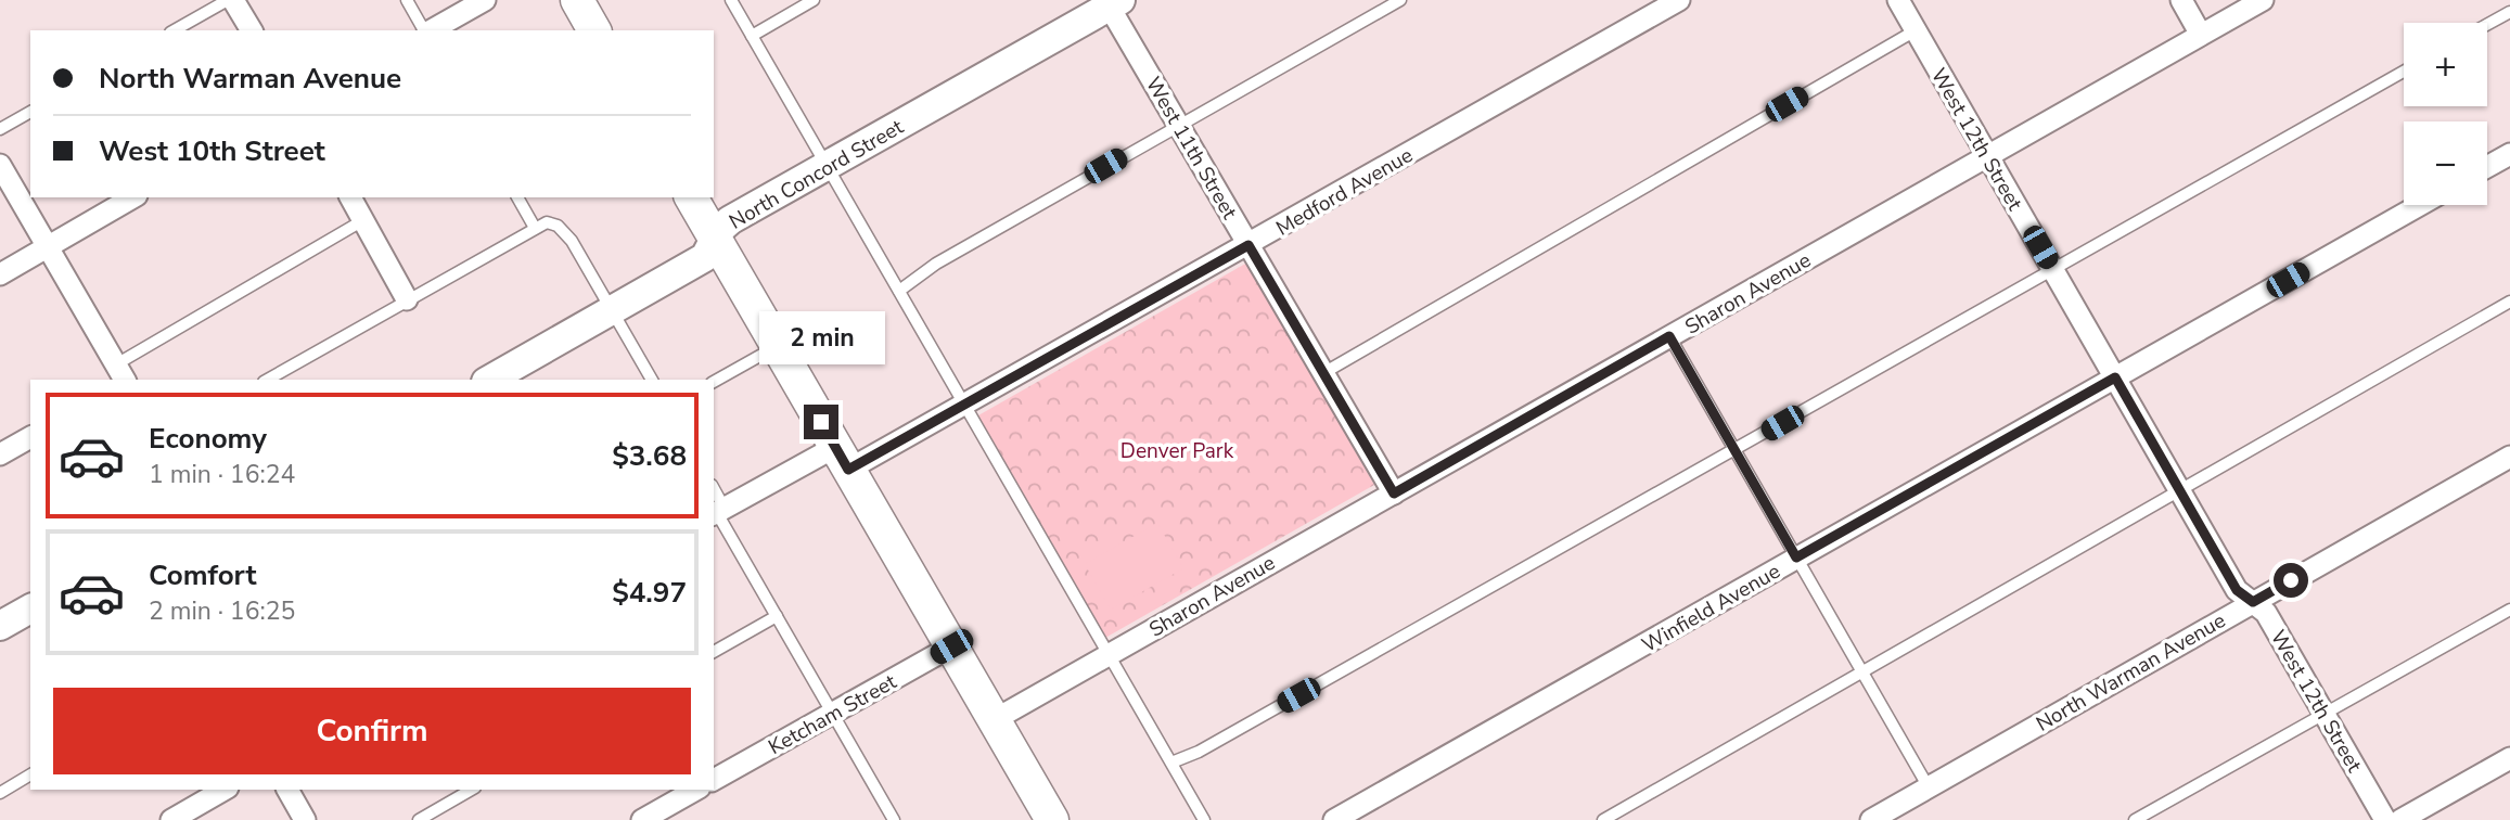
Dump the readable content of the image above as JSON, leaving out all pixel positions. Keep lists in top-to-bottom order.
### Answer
{
  "streets": {
    "main road": ["North Concord Street"],
    "street": [
      "West 12th Street",
      "West 11th Street",
      "Medford Avenue",
      "Sharon Avenue",
      "Winfield Avenue",
      "North Warman Avenue",
      "Ketcham Street"
    ]
  },
  "crossings": [
    ["West 12th Street", "Sharon Avenue"],
    ["West 12th Street", "Winfield Avenue"],
    ["West 12th Street", "North Warman Avenue"],
    ["West 11th Street", "North Concord Street"],
    ["West 11th Street", "Medford Avenue"],
    ["West 11th Street", "Sharon Avenue"]
  ],
  "parks": ["Denver Park"],
  "page": {
    "map_buttons": ["+", "−"],
    "banner": ["North Warman Avenue", "West 10th Street"],
    "bubble": "2 min",
    "list": [
      {
        "name": "Economy",
        "note": "1 min · 16:24",
        "value": "$3.68"
      },
      {
        "name": "Comfort",
        "note": "2 min · 16:25",
        "value": "$4.97"
      }
    ],
    "buttons": "Confirm"
  }
}
